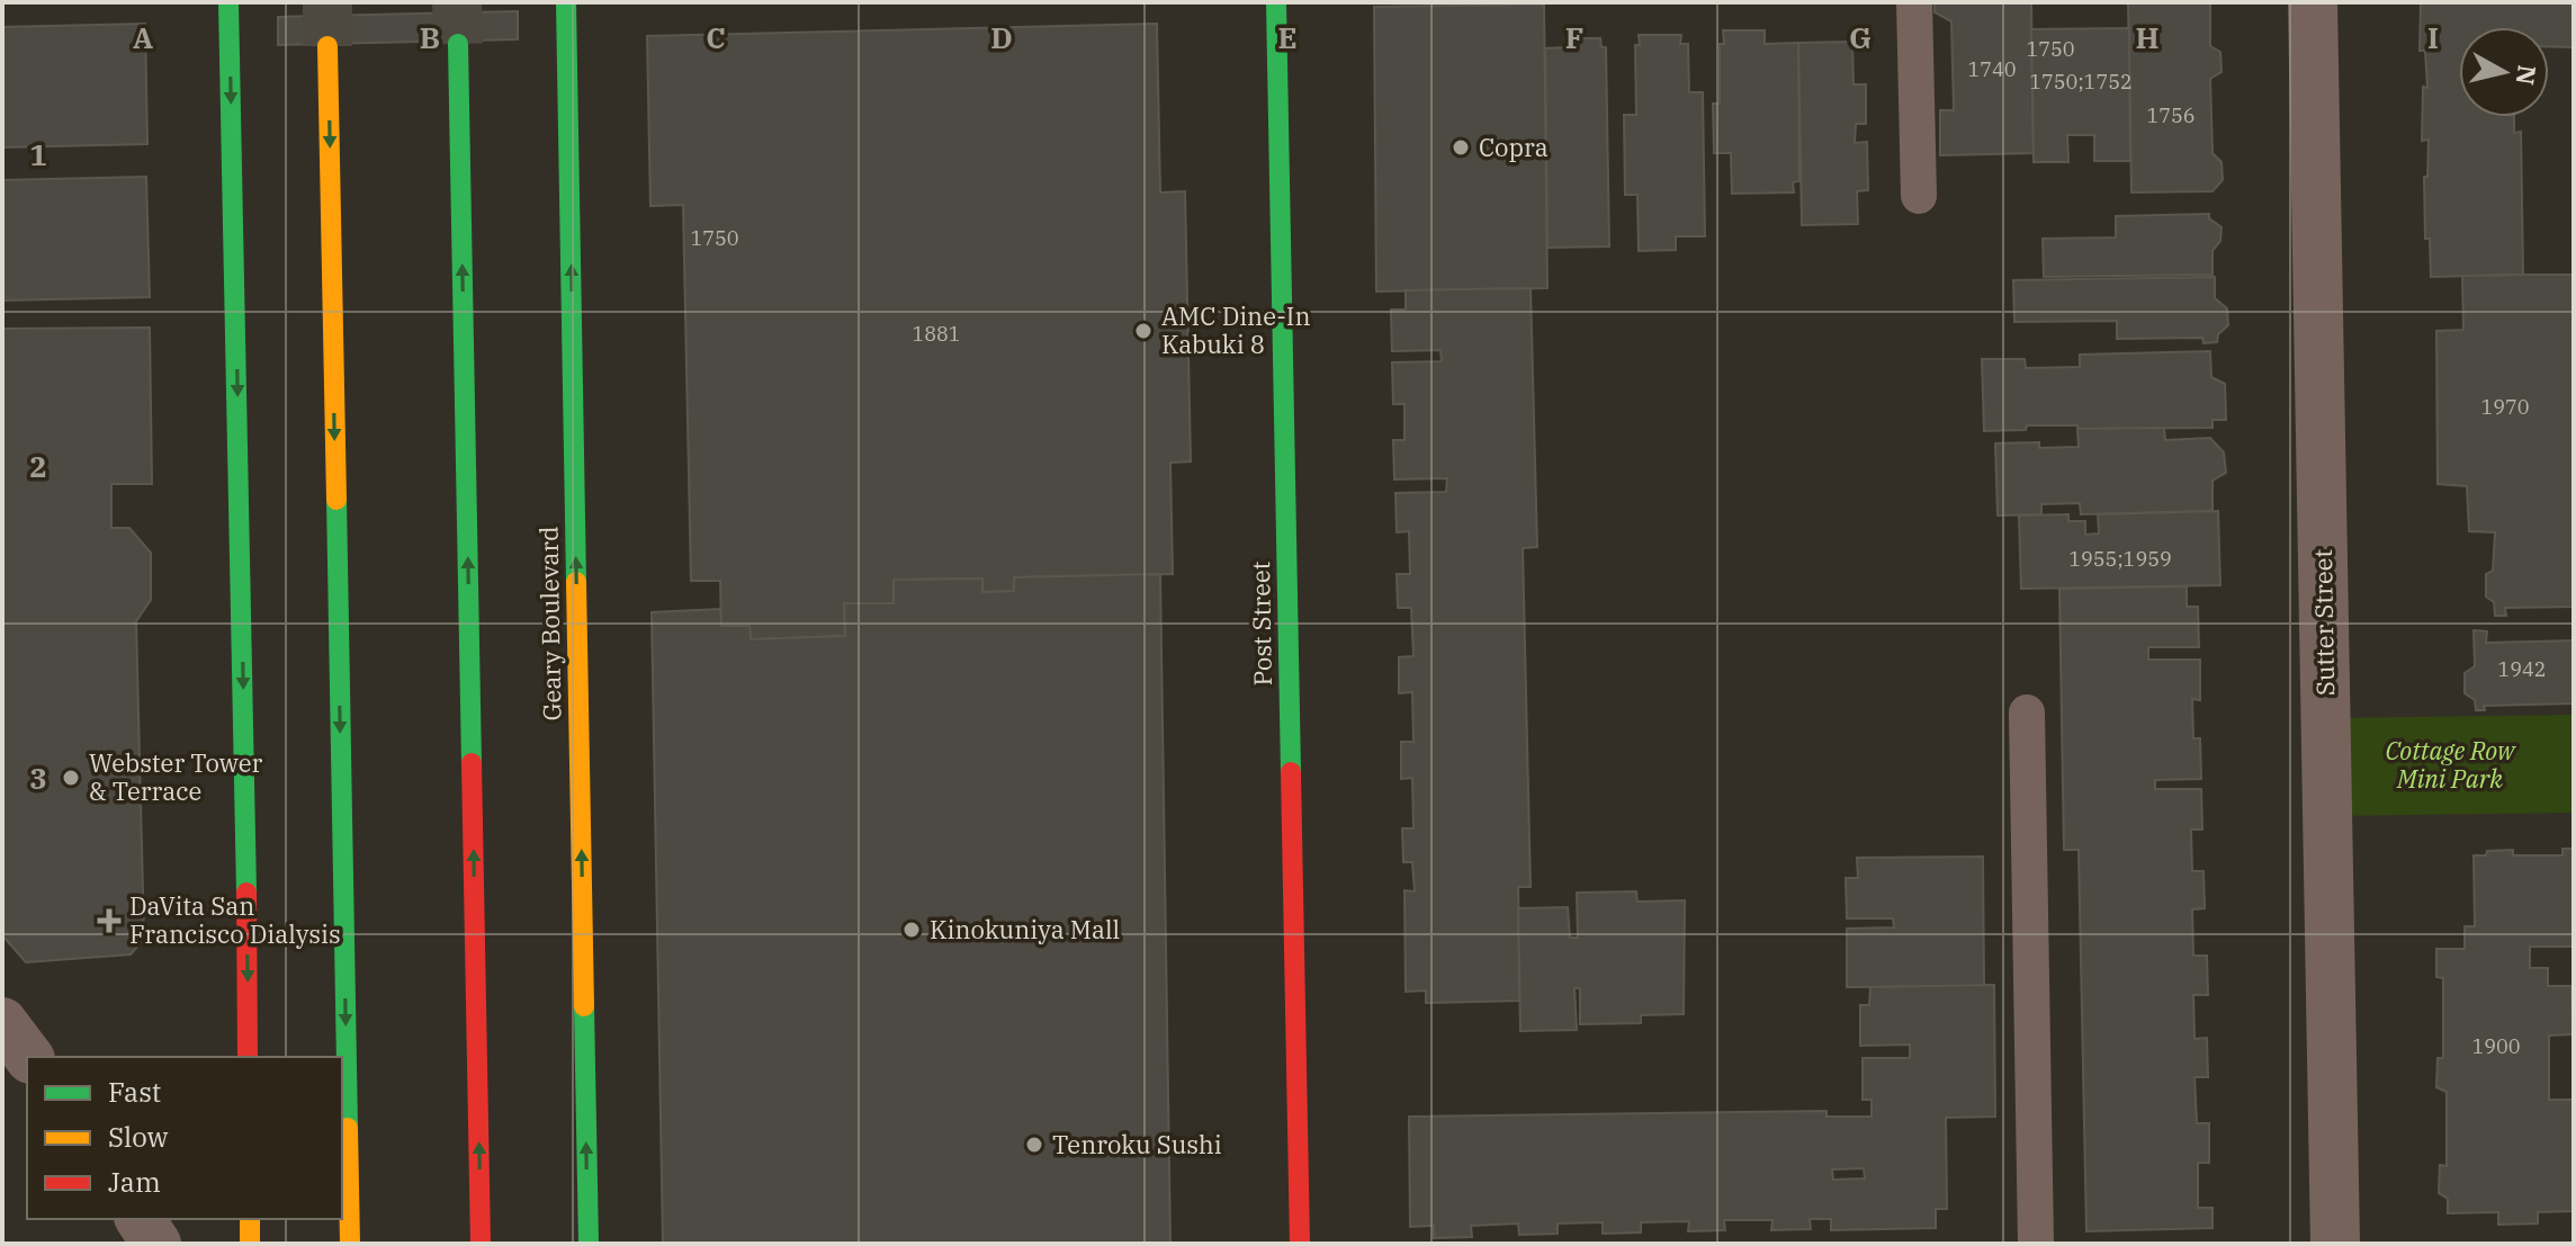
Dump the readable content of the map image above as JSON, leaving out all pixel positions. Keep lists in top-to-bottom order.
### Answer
{
  "streets": {
    "street": ["Sutter Street", "Geary Boulevard", "Post Street"]
  },
  "parks": ["Cottage Row Mini Park"],
  "places": {
    "other": [
      "Copra",
      "AMC Dine-In Kabuki 8",
      "Webster Tower & Terrace",
      "Kinokuniya Mall",
      "Tenroku Sushi"
    ],
    "health": ["DaVita San Francisco Dialysis"]
  },
  "house_numbers": [
    "1750",
    "1740",
    "1750;1752",
    "1756",
    "1750",
    "1881",
    "1970",
    "1955;1959",
    "1942",
    "1900"
  ],
  "legend": ["Fast", "Slow", "Jam"],
  "north": "right",
  "grid": {
    "columns": [
      "A",
      "B",
      "C",
      "D",
      "E",
      "F",
      "G",
      "H",
      "I"
    ],
    "rows": ["1", "2", "3"]
  }
}
